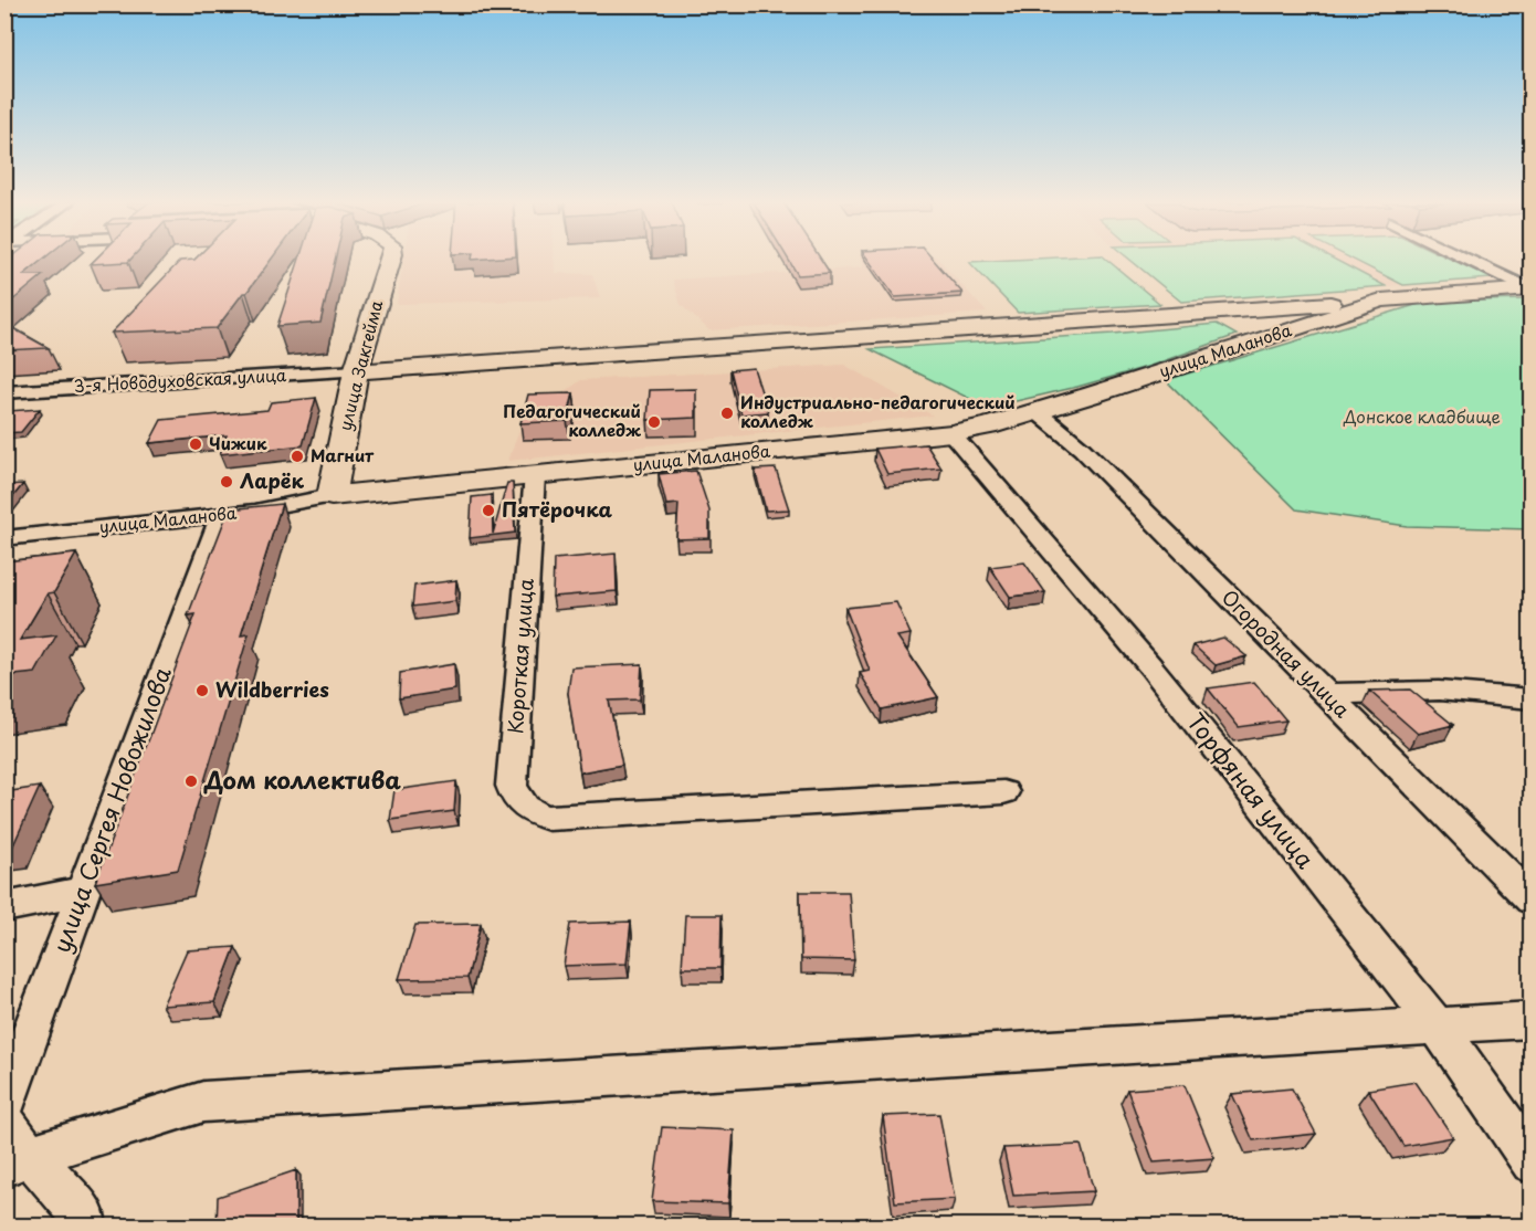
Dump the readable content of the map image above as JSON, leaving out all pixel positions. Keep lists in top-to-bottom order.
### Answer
{
  "streets": {
    "street": [
      "улица Маланова",
      "улица Закгейма",
      "3-я Новодуховская улица",
      "Огородная улица",
      "Короткая улица",
      "Торфяная улица",
      "улица Сергея Новожилова"
    ]
  },
  "crossings": [
    ["улица Маланова", "улица Закгейма"],
    ["улица Маланова", "3-я Новодуховская улица"],
    ["улица Маланова", "Огородная улица"],
    ["улица Маланова", "Короткая улица"],
    ["улица Маланова", "Торфяная улица"],
    ["улица Маланова", "улица Сергея Новожилова"],
    ["улица Закгейма", "3-я Новодуховская улица"]
  ],
  "parks": ["Донское кладбище"],
  "places": [
    "Индустриально-педагогический колледж",
    "Педагогический колледж",
    "Чижик",
    "Магнит",
    "Ларёк",
    "Пятёрочка",
    "Wildberries",
    "Дом коллектива"
  ]
}
